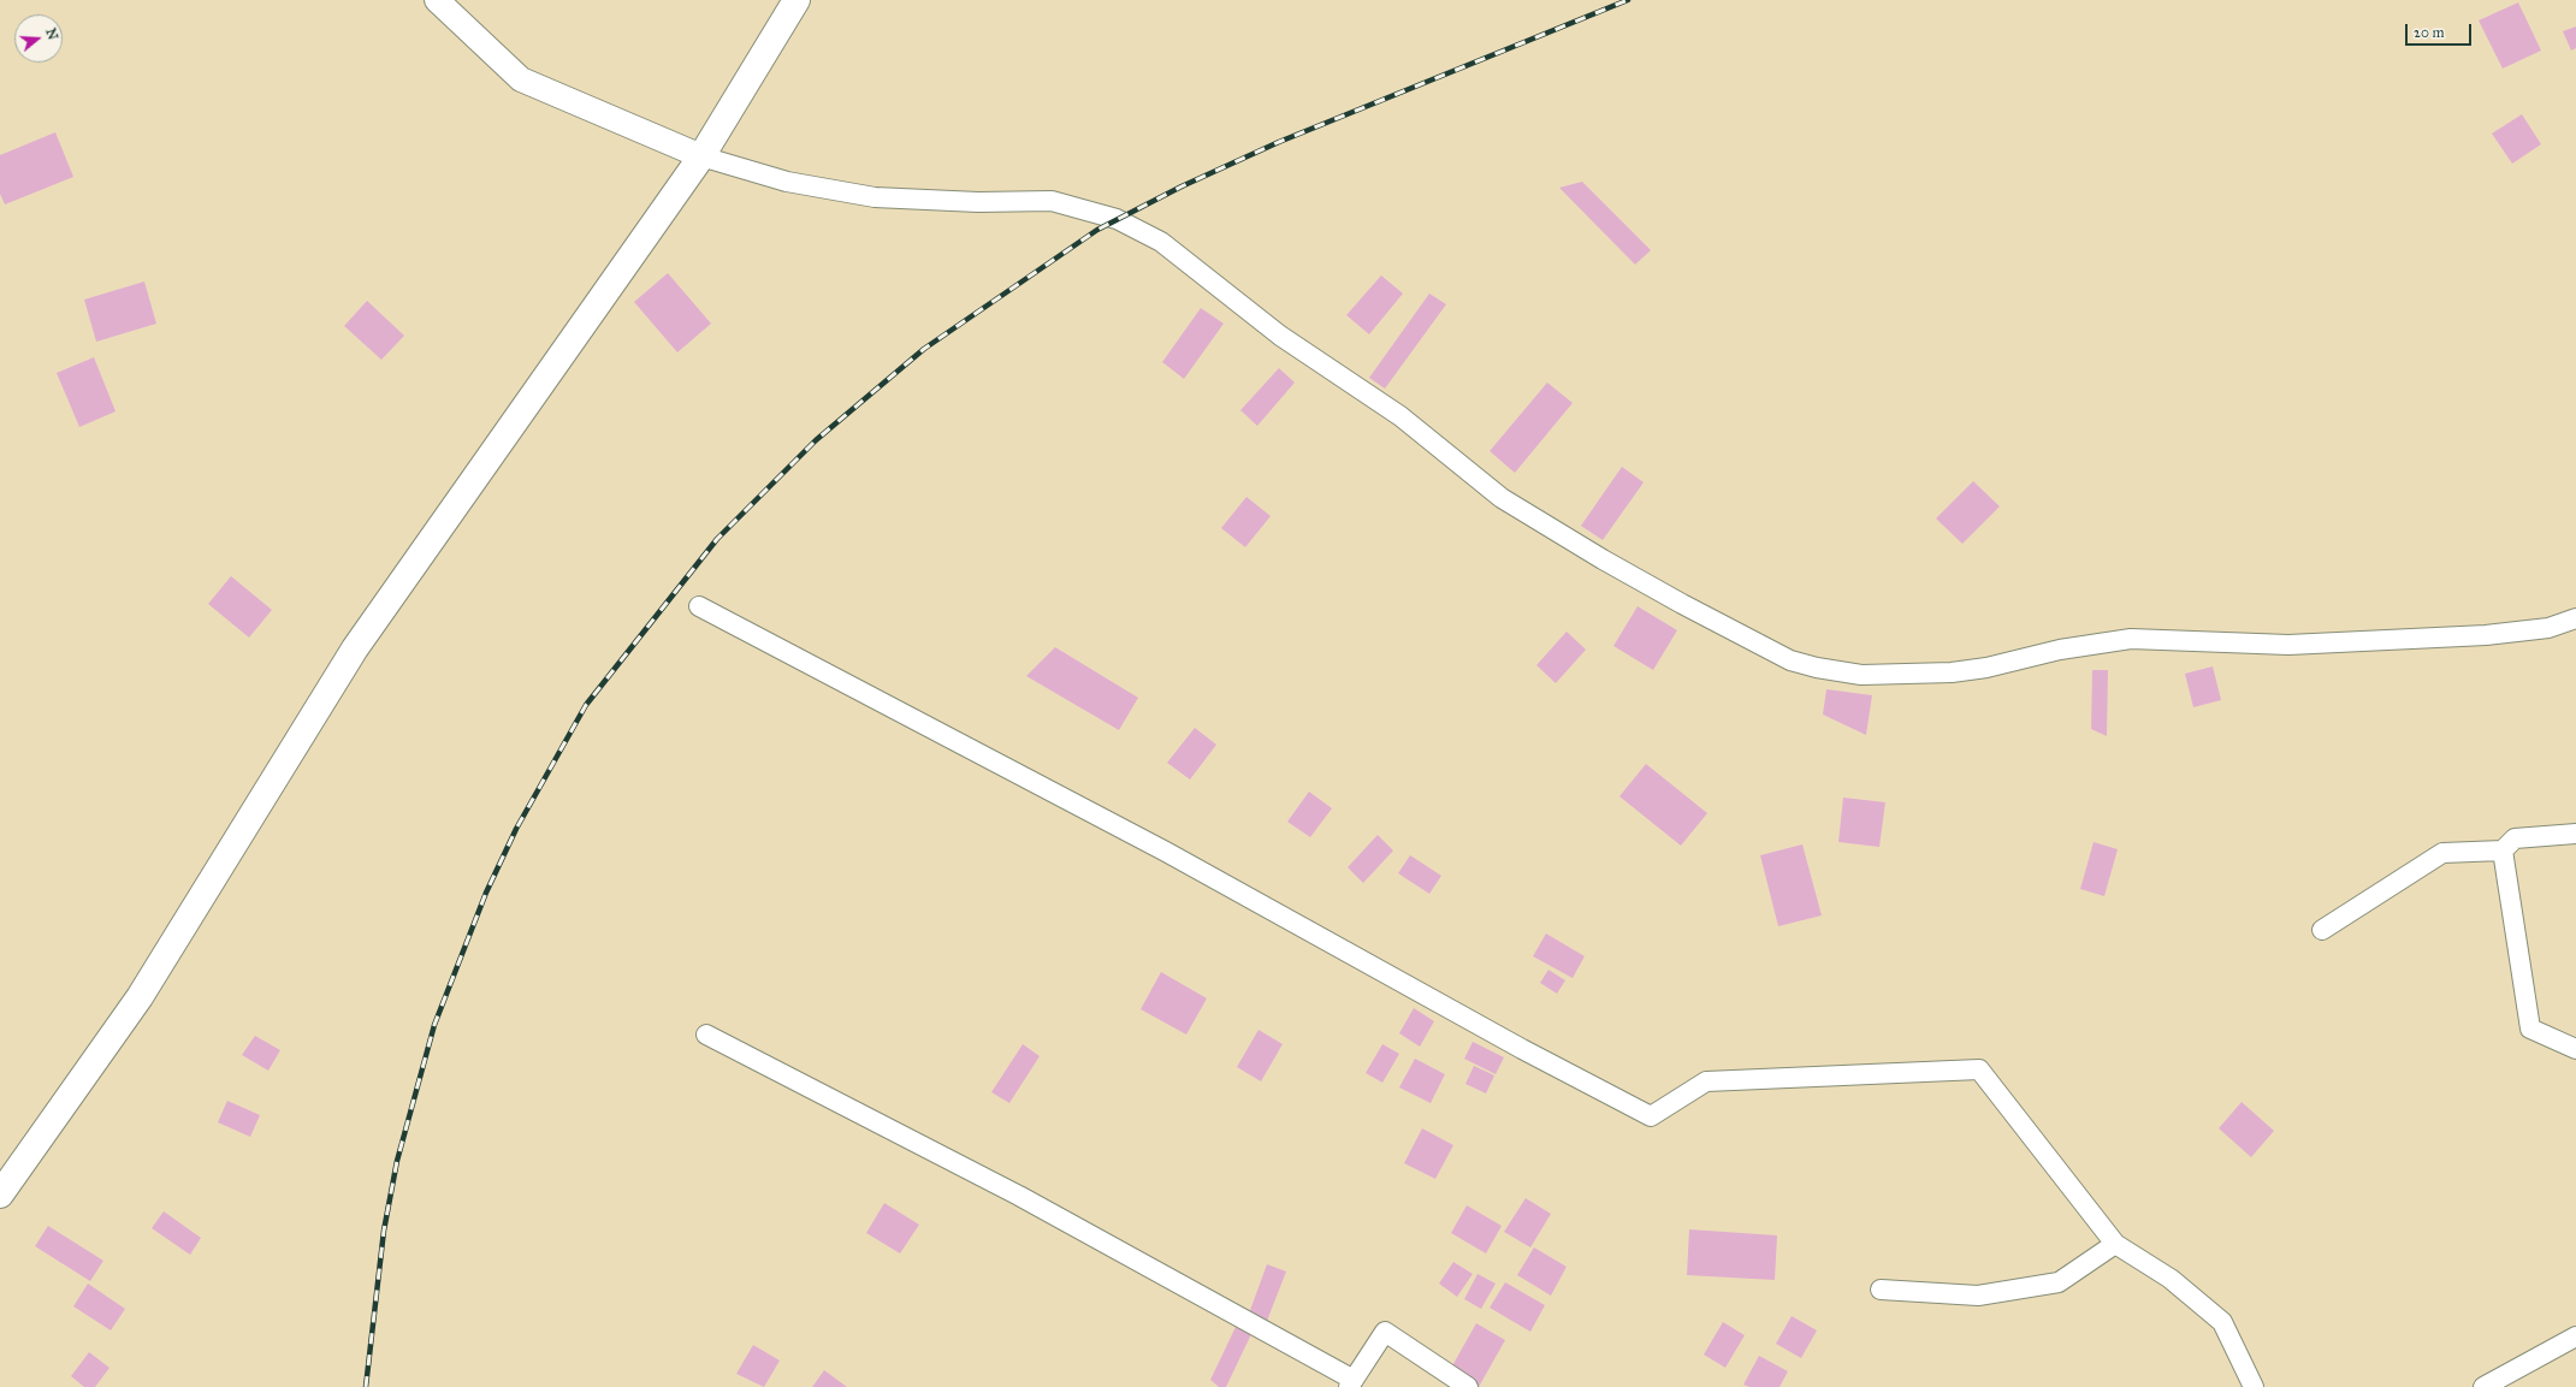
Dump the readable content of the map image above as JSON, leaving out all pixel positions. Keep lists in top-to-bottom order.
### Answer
{
  "scale_bar": "20 m",
  "north": "right"
}
